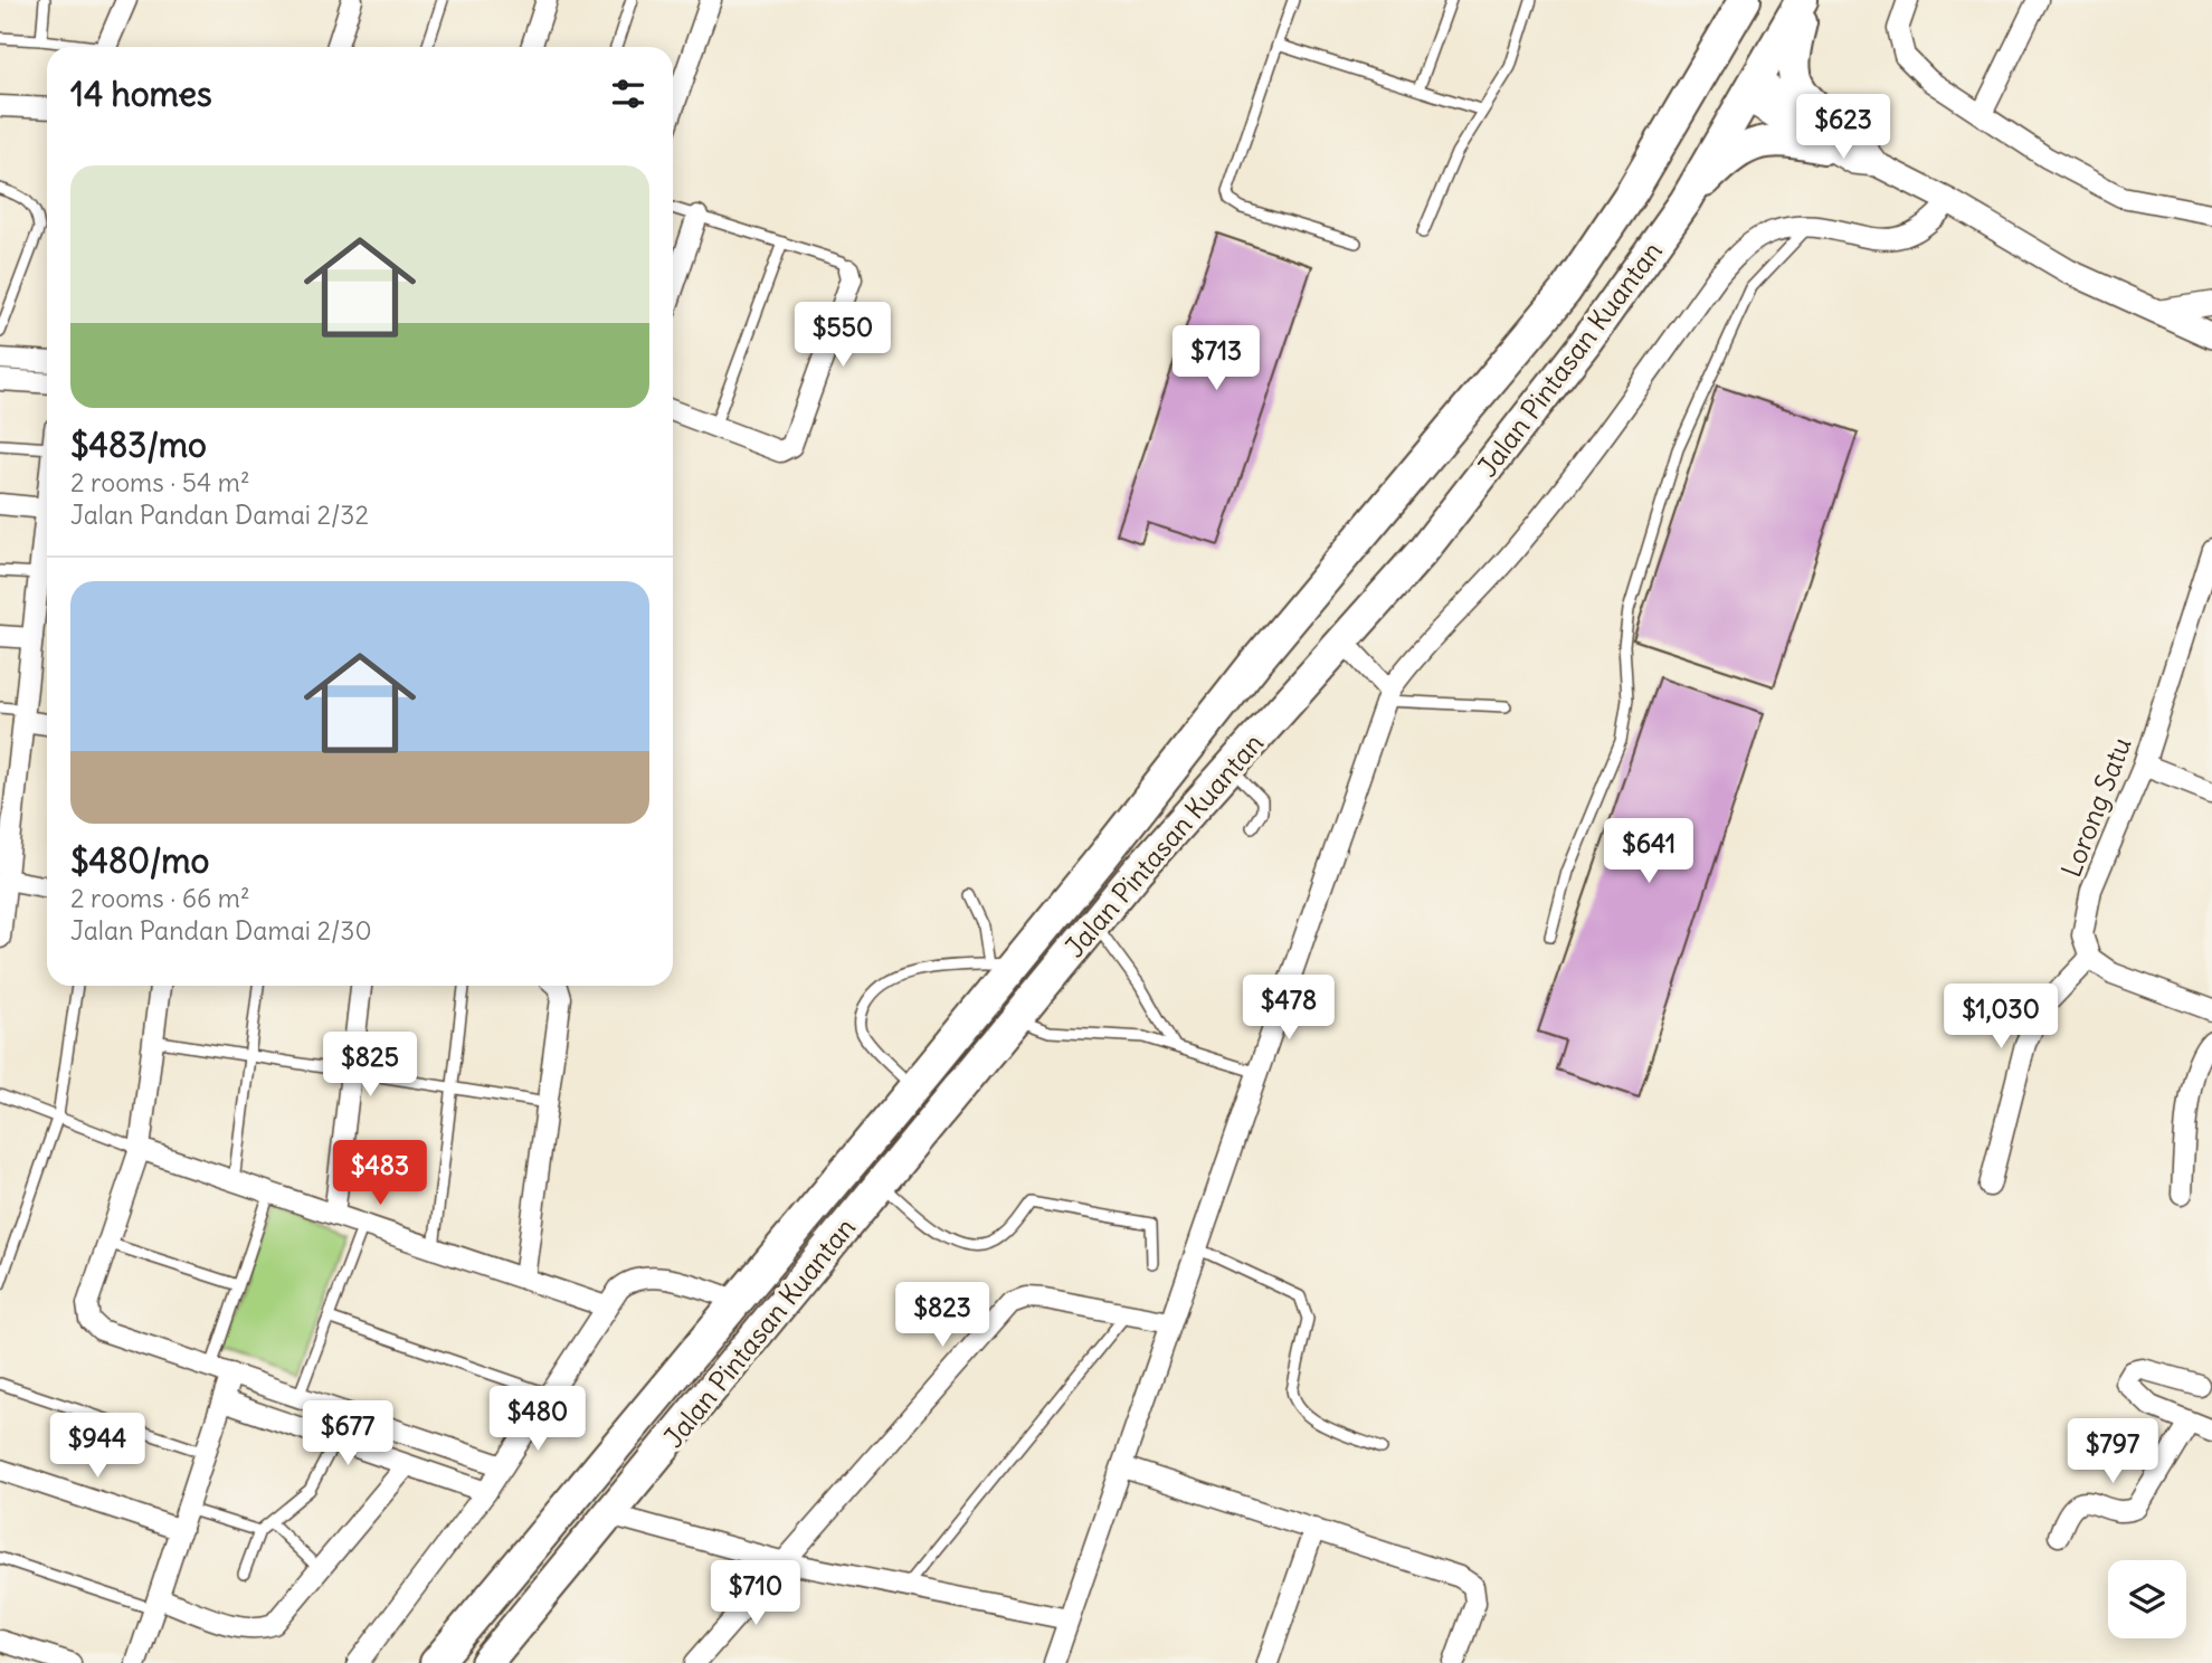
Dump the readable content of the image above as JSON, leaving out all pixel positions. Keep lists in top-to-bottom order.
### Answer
{
  "streets": {
    "highway": ["Jalan Pintasan Kuantan"],
    "street": ["Lorong Satu"]
  },
  "page": {
    "heading": "14 homes",
    "price": [
      "$623",
      "$550",
      "$713",
      "$641",
      "$478",
      "$1,030",
      "$825",
      "$483",
      "$823",
      "$480",
      "$677",
      "$944",
      "$797",
      "$710"
    ],
    "list": [
      {
        "name": "$483/mo",
        "note": "2 rooms · 54 m² · Jalan Pandan Damai 2/32"
      },
      {
        "name": "$480/mo",
        "note": "2 rooms · 66 m² · Jalan Pandan Damai 2/30"
      }
    ]
  }
}
